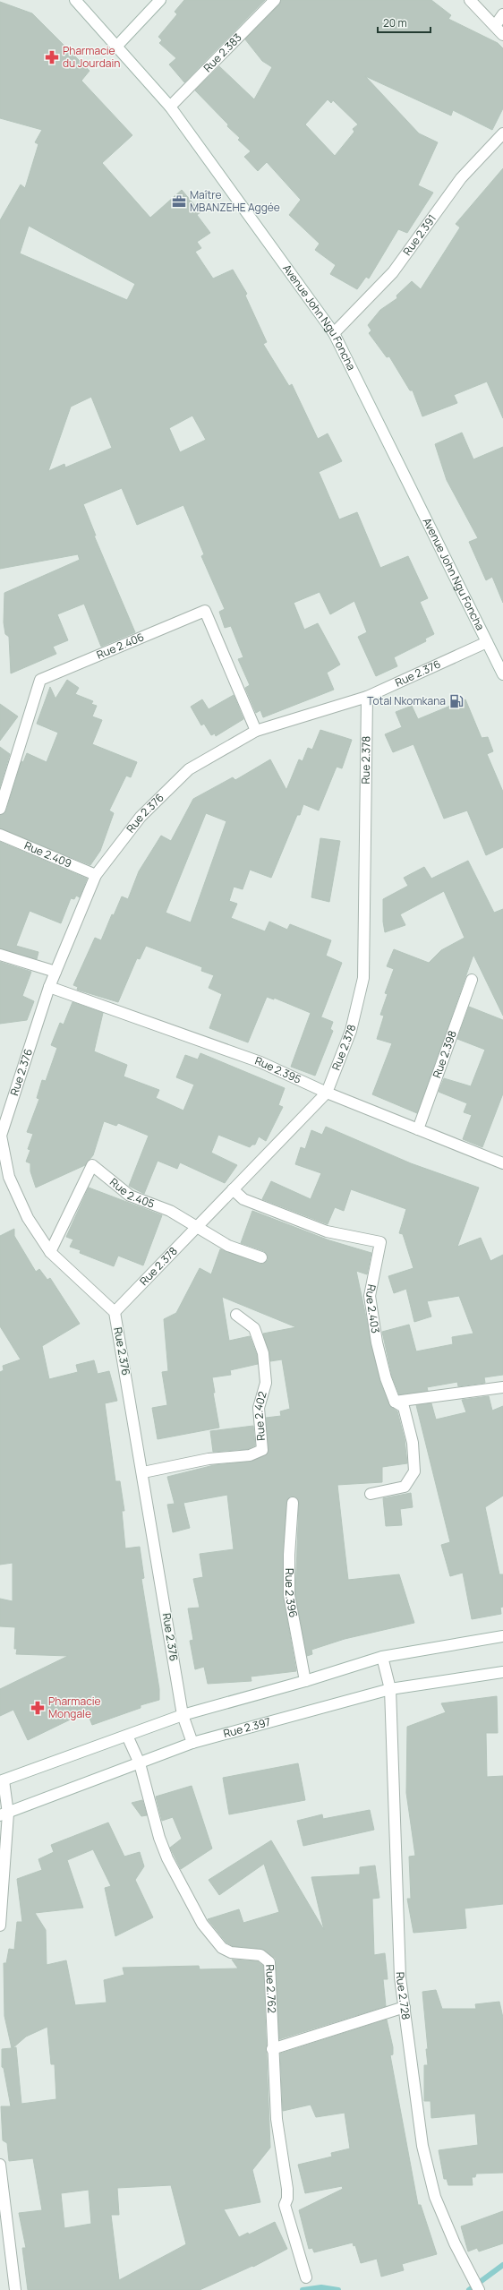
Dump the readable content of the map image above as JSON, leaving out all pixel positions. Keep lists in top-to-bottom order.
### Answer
{
  "streets": {
    "street": [
      "Rue 2.383",
      "Rue 2.391",
      "Avenue John Ngu Foncha",
      "Rue 2.406",
      "Rue 2.376",
      "Rue 2.378",
      "Rue 2.409",
      "Rue 2.398",
      "Rue 2.395",
      "Rue 2.405",
      "Rue 2.403",
      "Rue 2.402",
      "Rue 2.396",
      "Rue 2.397",
      "Rue 2.762",
      "Rue 2.728"
    ]
  },
  "crossings": [
    ["Rue 2.383", "Avenue John Ngu Foncha"],
    ["Rue 2.391", "Avenue John Ngu Foncha"],
    ["Avenue John Ngu Foncha", "Rue 2.376"],
    ["Rue 2.406", "Rue 2.376"],
    ["Rue 2.376", "Rue 2.378"],
    ["Rue 2.376", "Rue 2.409"],
    ["Rue 2.376", "Rue 2.395"],
    ["Rue 2.376", "Rue 2.405"],
    ["Rue 2.376", "Rue 2.402"],
    ["Rue 2.376", "Rue 2.397"],
    ["Rue 2.378", "Rue 2.395"],
    ["Rue 2.378", "Rue 2.405"],
    ["Rue 2.378", "Rue 2.403"],
    ["Rue 2.398", "Rue 2.395"],
    ["Rue 2.397", "Rue 2.762"],
    ["Rue 2.397", "Rue 2.728"]
  ],
  "places": {
    "pharmacy": ["Pharmacie du Jourdain", "Pharmacie Mongale"],
    "office": ["Maître MBANZEHE Aggée"],
    "fuel station": ["Total Nkomkana"]
  },
  "scale_bar": "20 m"
}
